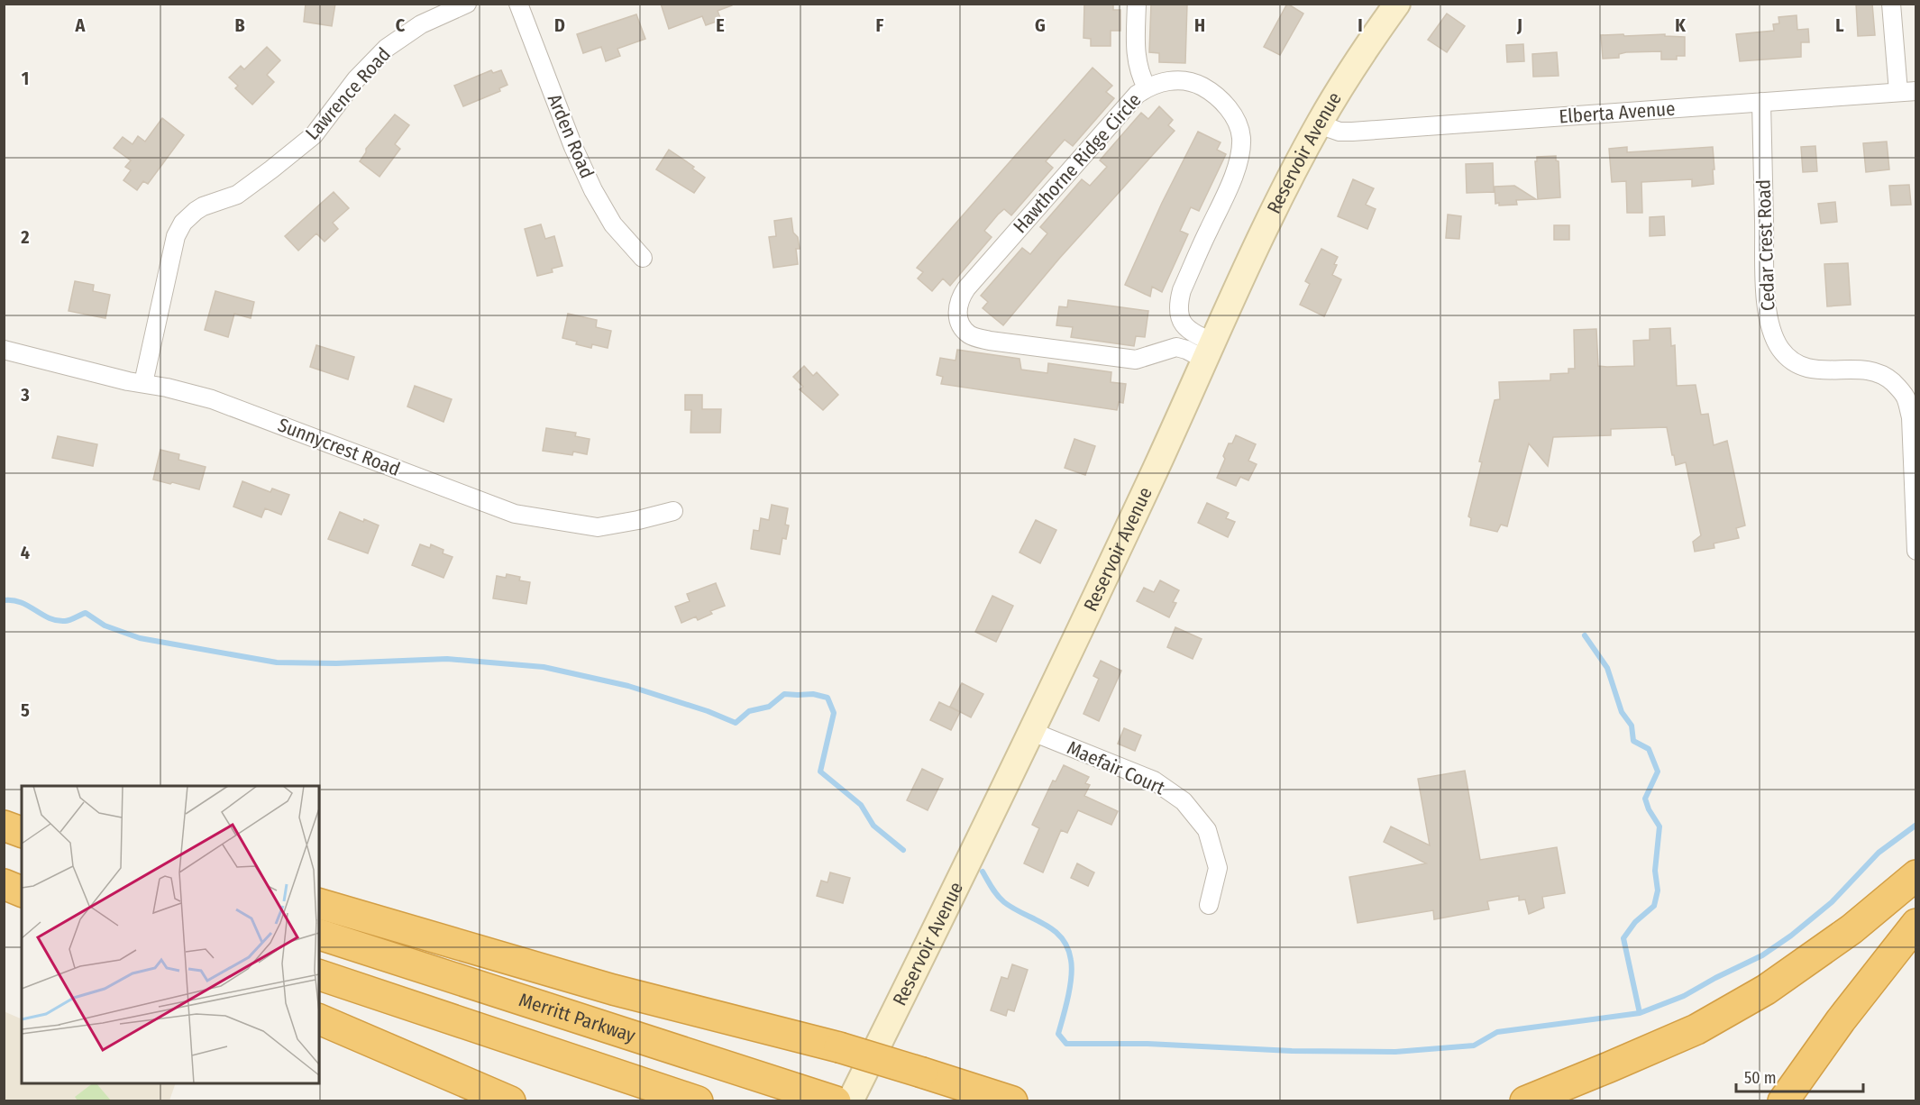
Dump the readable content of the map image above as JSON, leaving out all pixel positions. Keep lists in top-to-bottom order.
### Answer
{
  "streets": {
    "highway": ["Merritt Parkway"],
    "main road": ["Reservoir Avenue"],
    "street": [
      "Lawrence Road",
      "Elberta Avenue",
      "Arden Road",
      "Hawthorne Ridge Circle",
      "Cedar Crest Road",
      "Sunnycrest Road",
      "Maefair Court"
    ]
  },
  "crossings": [
    ["Lawrence Road", "Sunnycrest Road"],
    ["Elberta Avenue", "Reservoir Avenue"],
    ["Elberta Avenue", "Cedar Crest Road"],
    ["Reservoir Avenue", "Hawthorne Ridge Circle"],
    ["Reservoir Avenue", "Maefair Court"]
  ],
  "scale_bar": "50 m",
  "grid": {
    "columns": [
      "A",
      "B",
      "C",
      "D",
      "E",
      "F",
      "G",
      "H",
      "I",
      "J",
      "K",
      "L"
    ],
    "rows": [
      "1",
      "2",
      "3",
      "4",
      "5"
    ]
  }
}
